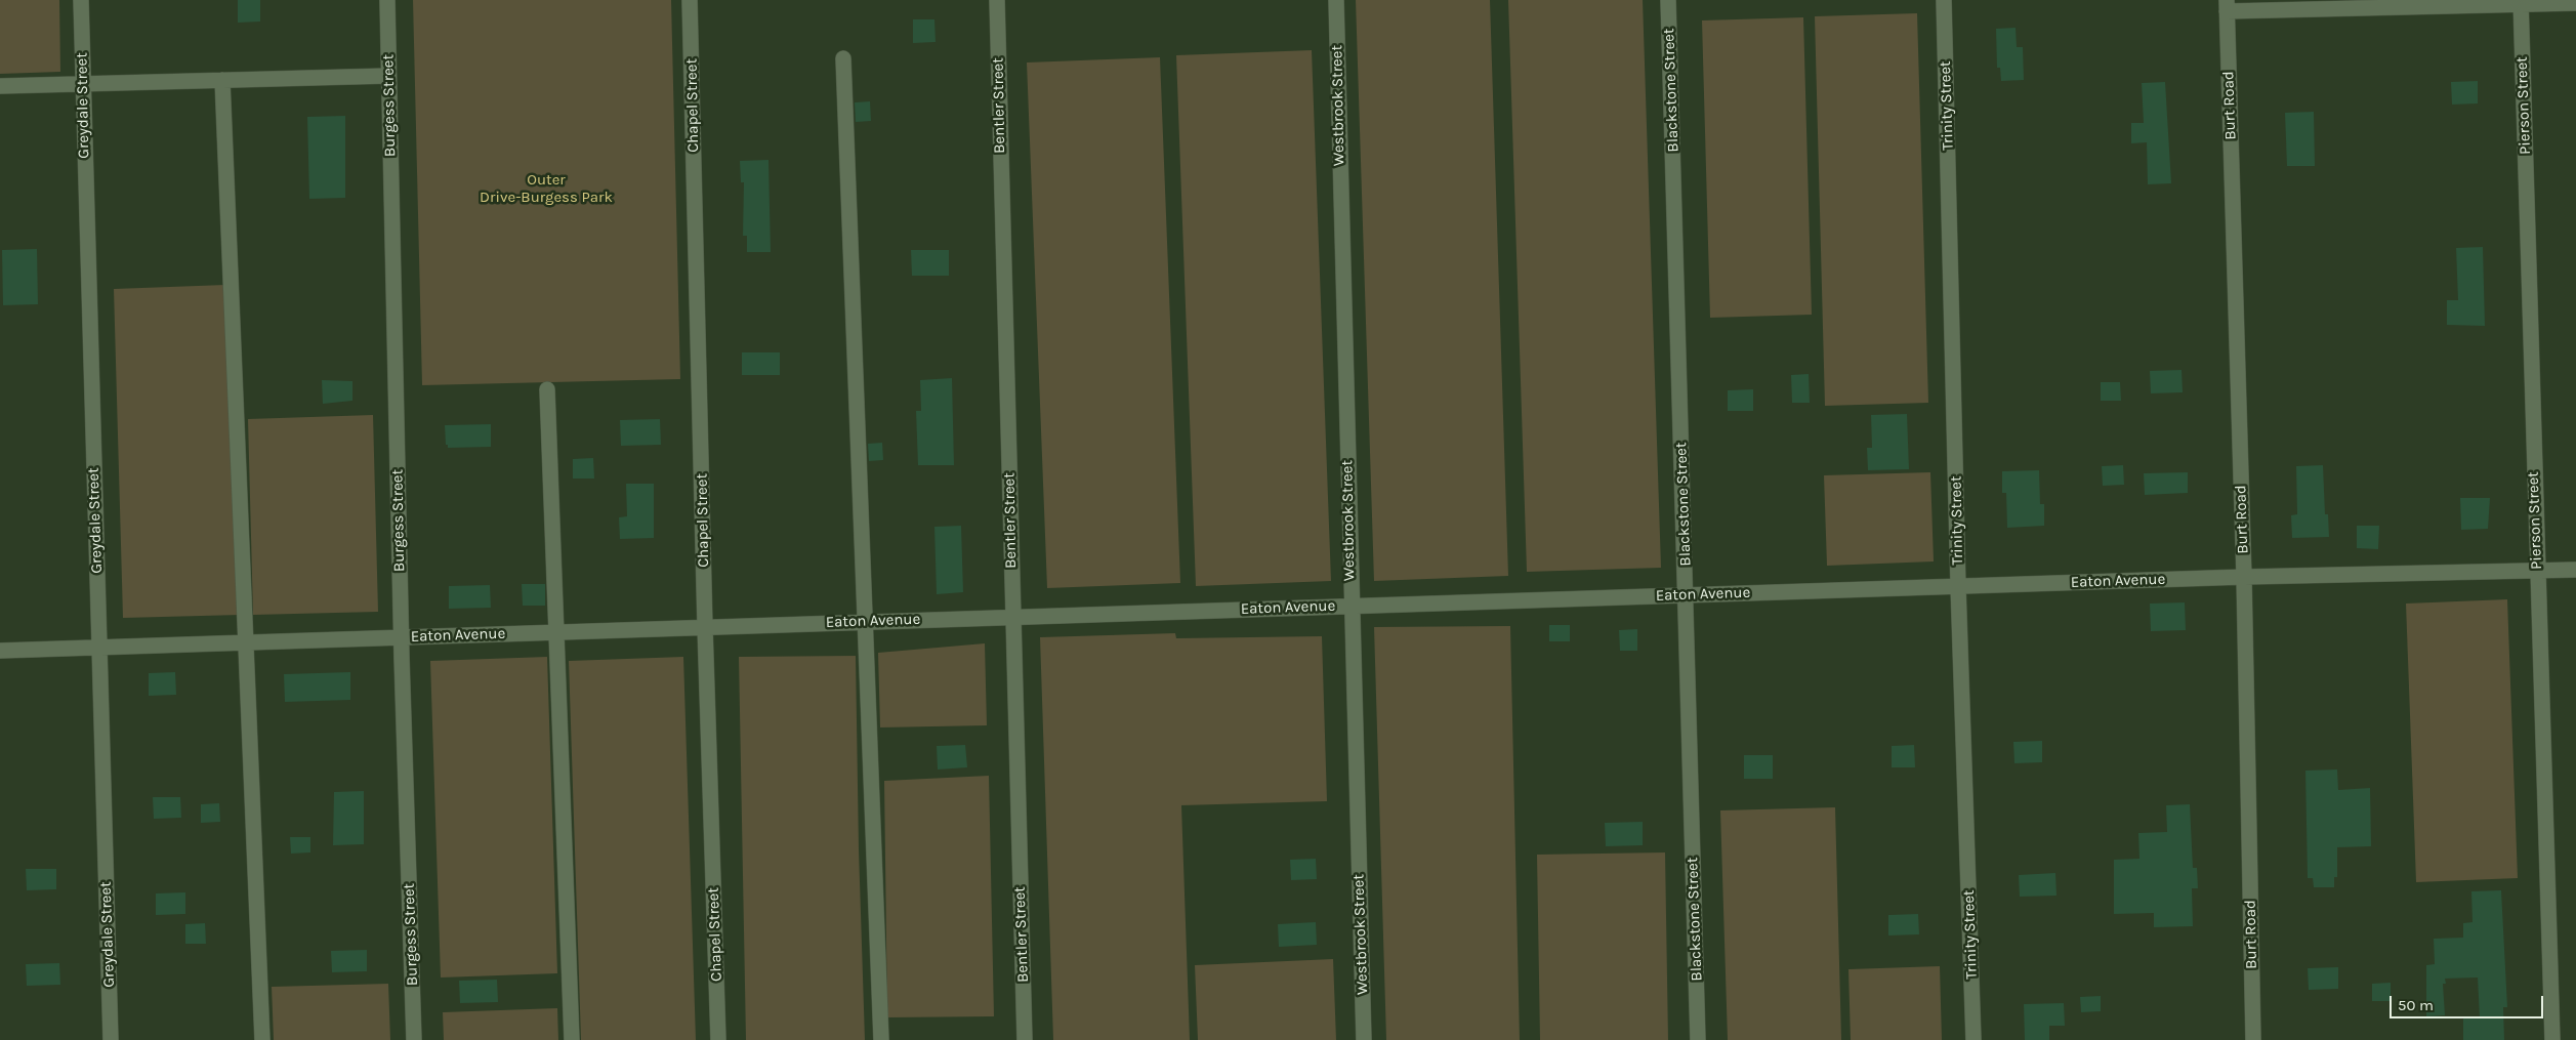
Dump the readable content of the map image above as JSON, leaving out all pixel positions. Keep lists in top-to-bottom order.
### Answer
{
  "streets": {
    "street": [
      "Blackstone Street",
      "Greydale Street",
      "Burgess Street",
      "Chapel Street",
      "Bentler Street",
      "Westbrook Street",
      "Trinity Street",
      "Burt Road",
      "Pierson Street",
      "Eaton Avenue"
    ]
  },
  "crossings": [
    ["Blackstone Street", "Eaton Avenue"],
    ["Greydale Street", "Eaton Avenue"],
    ["Burgess Street", "Eaton Avenue"],
    ["Chapel Street", "Eaton Avenue"],
    ["Bentler Street", "Eaton Avenue"],
    ["Westbrook Street", "Eaton Avenue"],
    ["Trinity Street", "Eaton Avenue"],
    ["Burt Road", "Eaton Avenue"],
    ["Pierson Street", "Eaton Avenue"]
  ],
  "parks": ["Outer Drive-Burgess Park"],
  "scale_bar": "50 m"
}
